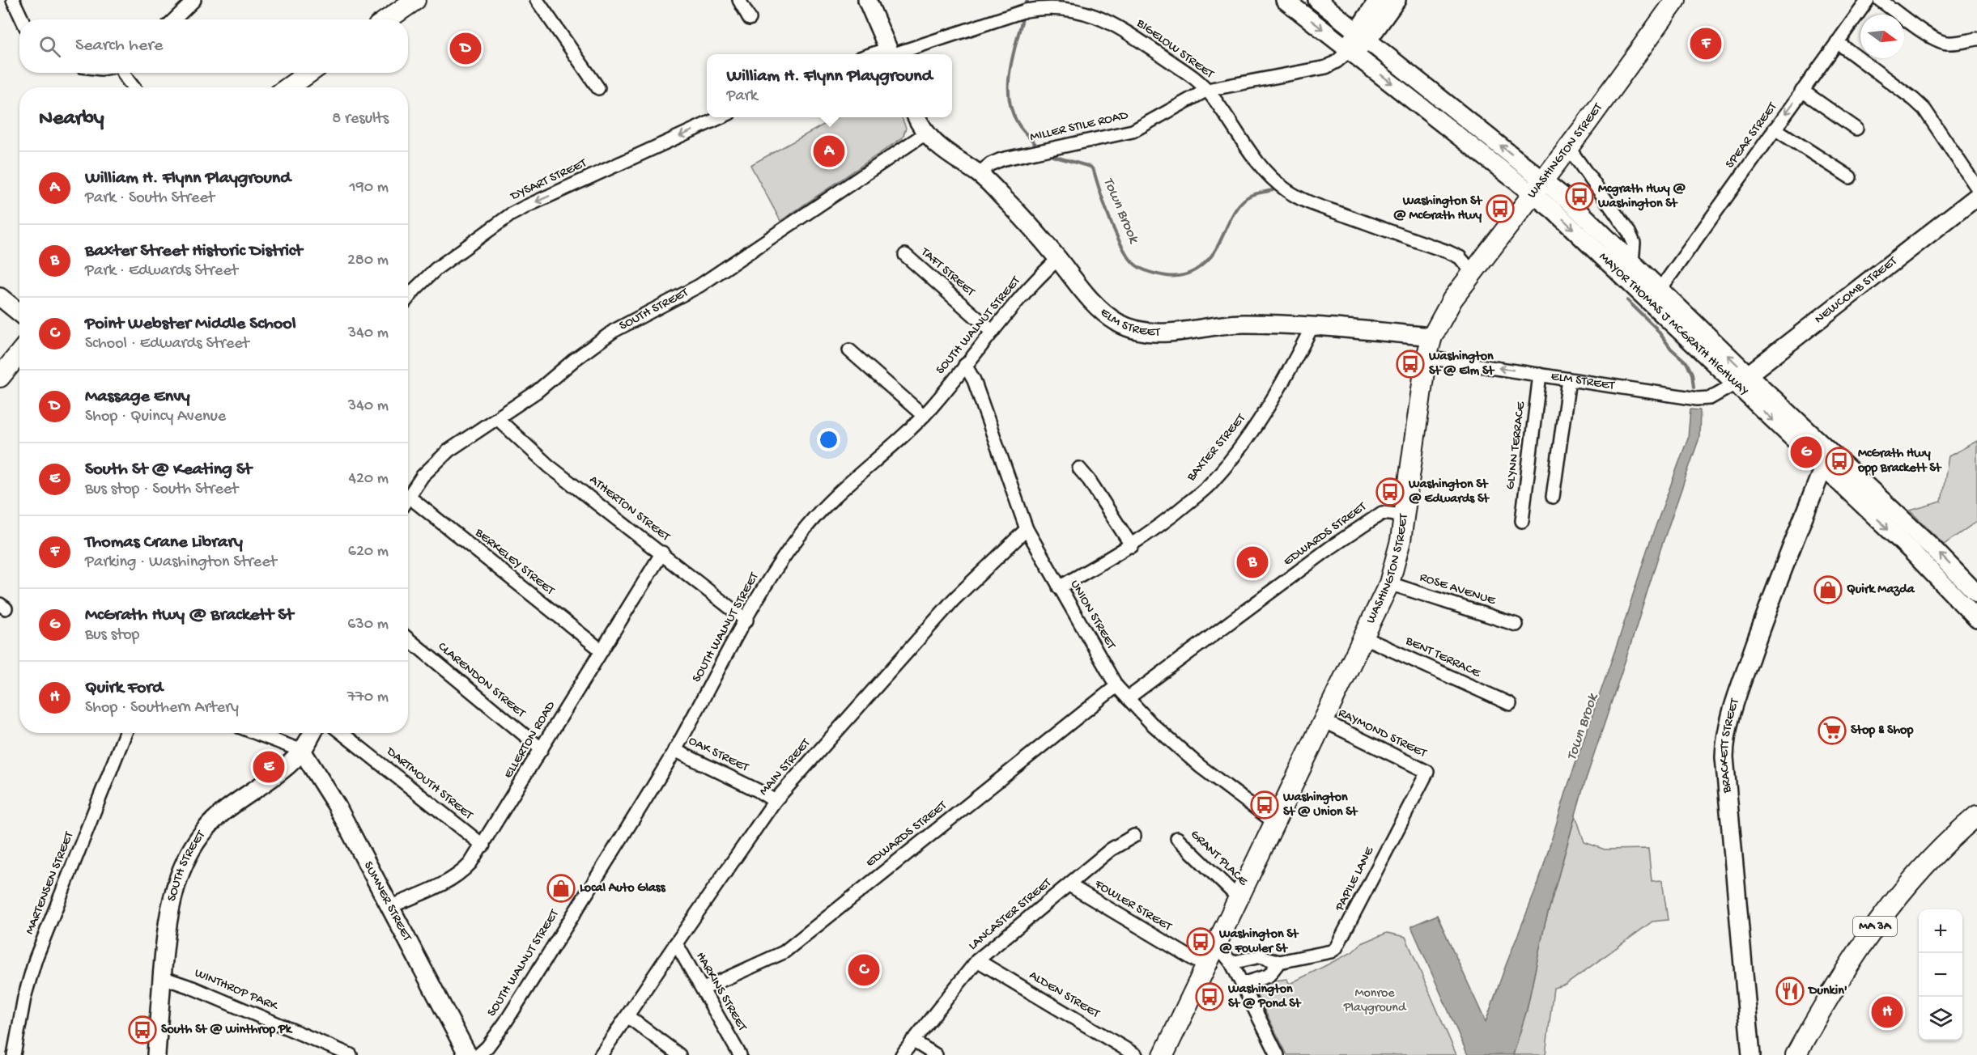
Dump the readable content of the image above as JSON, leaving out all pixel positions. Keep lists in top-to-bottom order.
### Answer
{
  "streets": {
    "main road": ["WASHINGTON STREET", "MA 3A"],
    "street": [
      "BIGELOW STREET",
      "MILLER STILE ROAD",
      "SPEAR STREET",
      "DYSART STREET",
      "TAFT STREET",
      "NEWCOMB STREET",
      "SOUTH STREET",
      "ELM STREET",
      "MAYOR THOMAS J MCGRATH HIGHWAY",
      "SOUTH WALNUT STREET",
      "GLYNN TERRACE",
      "BAXTER STREET",
      "ATHERTON STREET",
      "EDWARDS STREET",
      "BERKELEY STREET",
      "ROSE AVENUE",
      "UNION STREET",
      "BENT TERRACE",
      "CLARENDON STREET",
      "RAYMOND STREET",
      "ELLERTON ROAD",
      "BRACKETT STREET",
      "OAK STREET",
      "MAIN STREET",
      "DARTMOUTH STREET",
      "GRANT PLACE",
      "PAPILE LANE",
      "MARTENSEN STREET",
      "SUMNER STREET",
      "FOWLER STREET",
      "LANCASTER STREET",
      "WINTHROP PARK",
      "HARKINS STREET",
      "ALDEN STREET"
    ]
  },
  "crossings": [
    ["BIGELOW STREET", "MILLER STILE ROAD"],
    ["BIGELOW STREET", "WASHINGTON STREET"],
    ["MILLER STILE ROAD", "ELM STREET"],
    ["MILLER STILE ROAD", "MAYOR THOMAS J MCGRATH HIGHWAY"],
    ["SPEAR STREET", "MAYOR THOMAS J MCGRATH HIGHWAY"],
    ["WASHINGTON STREET", "ELM STREET"],
    ["WASHINGTON STREET", "MAYOR THOMAS J MCGRATH HIGHWAY"],
    ["WASHINGTON STREET", "EDWARDS STREET"],
    ["WASHINGTON STREET", "ROSE AVENUE"],
    ["WASHINGTON STREET", "UNION STREET"],
    ["WASHINGTON STREET", "BENT TERRACE"],
    ["WASHINGTON STREET", "RAYMOND STREET"],
    ["WASHINGTON STREET", "GRANT PLACE"],
    ["WASHINGTON STREET", "FOWLER STREET"],
    ["TAFT STREET", "SOUTH WALNUT STREET"],
    ["NEWCOMB STREET", "ELM STREET"],
    ["NEWCOMB STREET", "MAYOR THOMAS J MCGRATH HIGHWAY"],
    ["SOUTH STREET", "ELM STREET"],
    ["SOUTH STREET", "ATHERTON STREET"],
    ["SOUTH STREET", "BERKELEY STREET"],
    ["SOUTH STREET", "SUMNER STREET"],
    ["SOUTH STREET", "WINTHROP PARK"],
    ["ELM STREET", "MAYOR THOMAS J MCGRATH HIGHWAY"],
    ["ELM STREET", "SOUTH WALNUT STREET"],
    ["ELM STREET", "GLYNN TERRACE"],
    ["ELM STREET", "BAXTER STREET"],
    ["MAYOR THOMAS J MCGRATH HIGHWAY", "BRACKETT STREET"],
    ["SOUTH WALNUT STREET", "ATHERTON STREET"],
    ["SOUTH WALNUT STREET", "UNION STREET"],
    ["SOUTH WALNUT STREET", "OAK STREET"],
    ["BAXTER STREET", "UNION STREET"],
    ["ATHERTON STREET", "ELLERTON ROAD"],
    ["EDWARDS STREET", "UNION STREET"],
    ["EDWARDS STREET", "HARKINS STREET"],
    ["BERKELEY STREET", "ELLERTON ROAD"],
    ["UNION STREET", "MAIN STREET"],
    ["CLARENDON STREET", "ELLERTON ROAD"],
    ["RAYMOND STREET", "PAPILE LANE"],
    ["ELLERTON ROAD", "DARTMOUTH STREET"],
    ["ELLERTON ROAD", "SUMNER STREET"],
    ["OAK STREET", "MAIN STREET"],
    ["MAIN STREET", "HARKINS STREET"],
    ["FOWLER STREET", "LANCASTER STREET"],
    ["LANCASTER STREET", "ALDEN STREET"]
  ],
  "one_way": ["DYSART STREET"],
  "water": ["Town Brook"],
  "parks": ["Monroe Playground"],
  "places": {
    "bus stop": [
      "Mcgrath Hwy @ Washington St",
      "Washington St @ McGrath Hwy",
      "Washington St @ Elm St",
      "McGrath Hwy opp Brackett St",
      "Washington St @ Edwards St",
      "Washington St @ Union St",
      "Washington St @ Fowler St",
      "Washington St @ Pond St",
      "South St @ Winthrop Pk"
    ],
    "shop": ["Quirk Mazda", "Local Auto Glass"],
    "supermarket": ["Stop & Shop"],
    "restaurant": ["Dunkin'"]
  },
  "north": "right",
  "page": {
    "search": "Search here",
    "pins": [
      "F",
      "D",
      "A",
      "G",
      "B",
      "E",
      "C",
      "H"
    ],
    "popup": ["William H. Flynn Playground", "Park"],
    "heading": ["Nearby", "8 results"],
    "list": [
      {
        "mark": "A",
        "name": "William H. Flynn Playground",
        "note": "Park · South Street",
        "value": "190 m"
      },
      {
        "mark": "B",
        "name": "Baxter Street Historic District",
        "note": "Park · Edwards Street",
        "value": "280 m"
      },
      {
        "mark": "C",
        "name": "Point Webster Middle School",
        "note": "School · Edwards Street",
        "value": "340 m"
      },
      {
        "mark": "D",
        "name": "Massage Envy",
        "note": "Shop · Quincy Avenue",
        "value": "340 m"
      },
      {
        "mark": "E",
        "name": "South St @ Keating St",
        "note": "Bus stop · South Street",
        "value": "420 m"
      },
      {
        "mark": "F",
        "name": "Thomas Crane Library",
        "note": "Parking · Washington Street",
        "value": "620 m"
      },
      {
        "mark": "G",
        "name": "McGrath Hwy @ Brackett St",
        "note": "Bus stop",
        "value": "630 m"
      },
      {
        "mark": "H",
        "name": "Quirk Ford",
        "note": "Shop · Southern Artery",
        "value": "770 m"
      }
    ],
    "map_buttons": ["+", "−"]
  }
}
